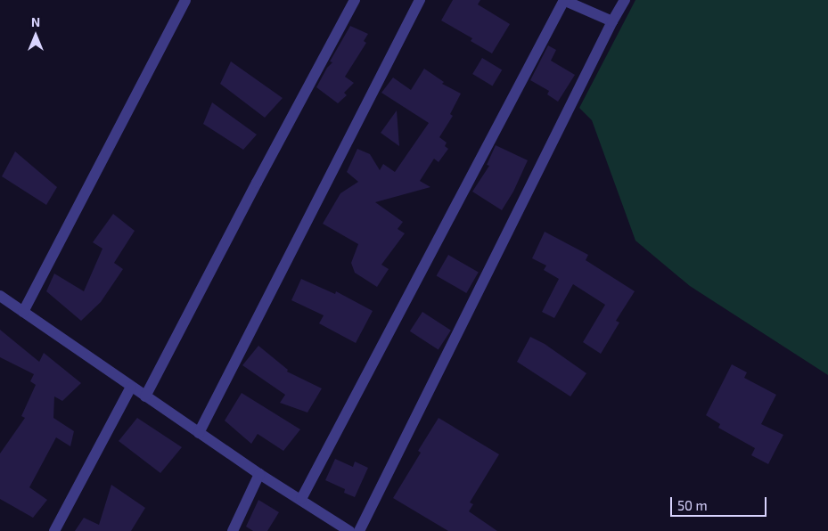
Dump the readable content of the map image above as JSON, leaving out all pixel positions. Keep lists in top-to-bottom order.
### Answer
{
  "scale_bar": "50 m",
  "north": "top"
}
